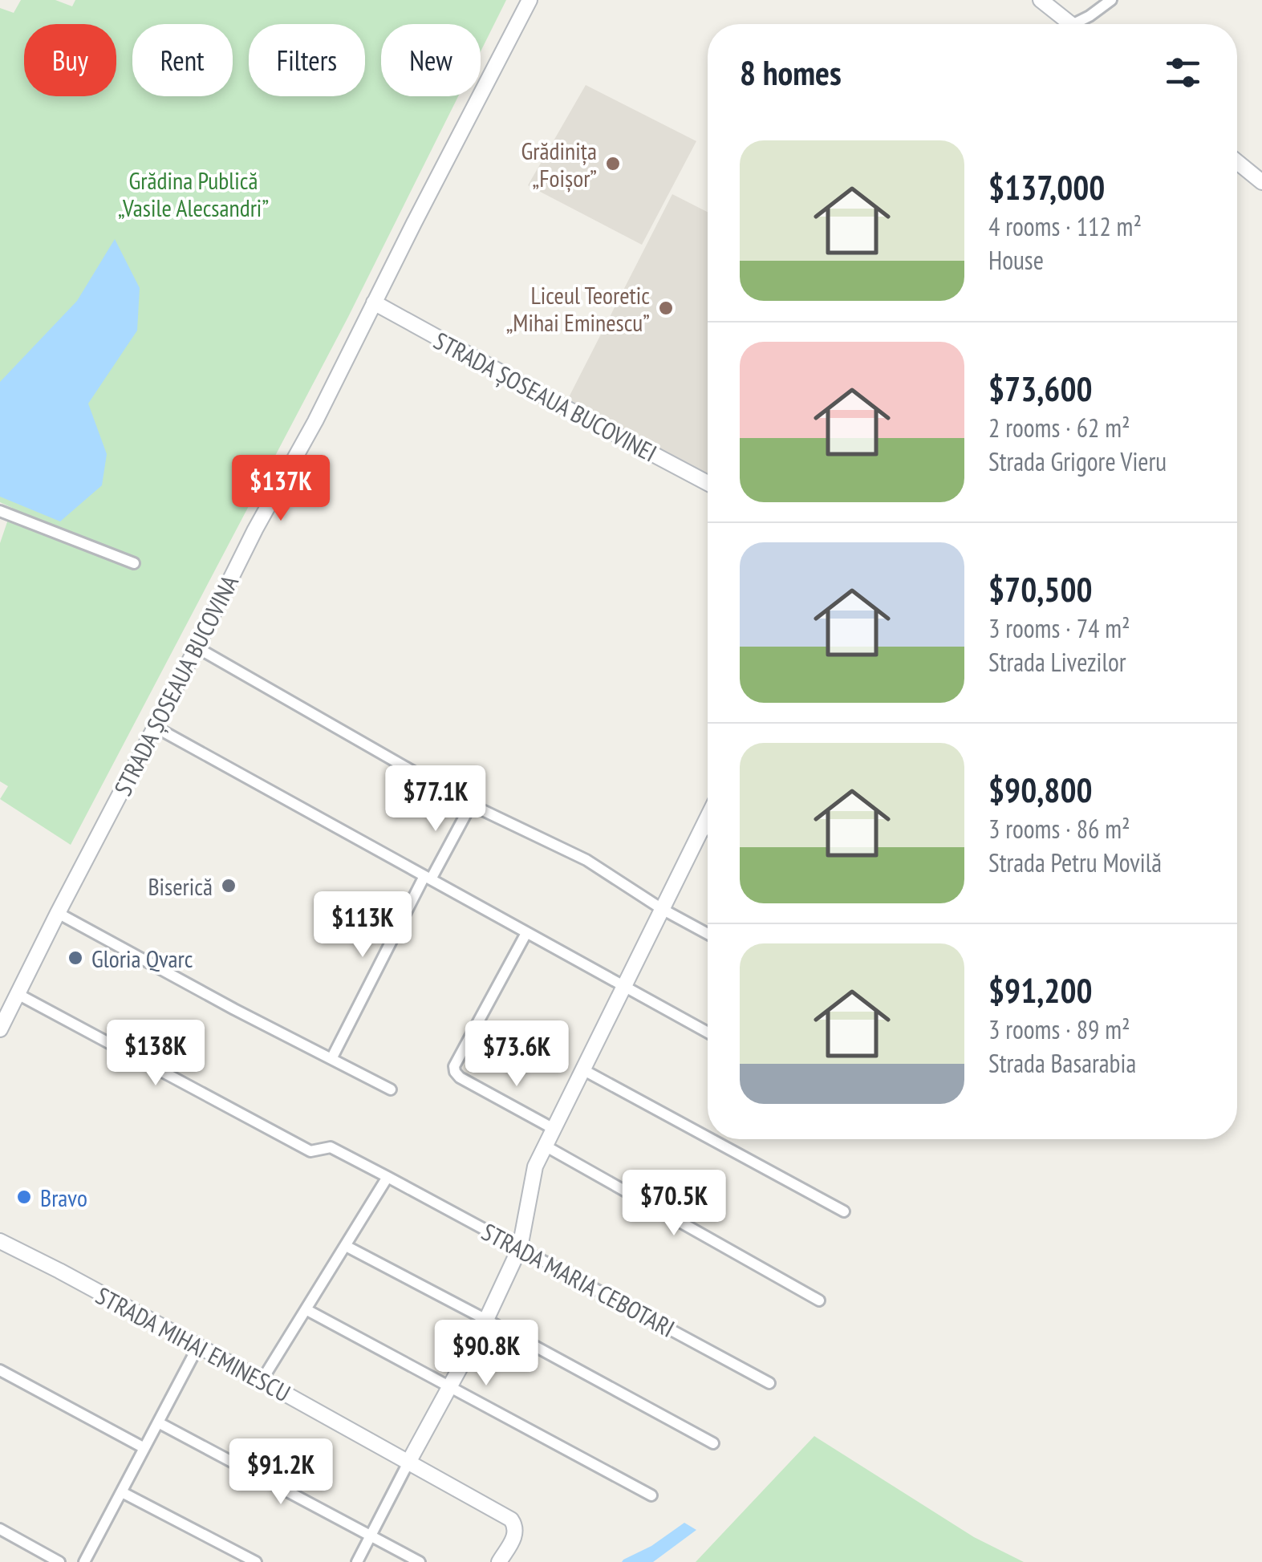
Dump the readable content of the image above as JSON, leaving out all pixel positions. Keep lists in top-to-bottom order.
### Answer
{
  "streets": {
    "main road": ["STRADA ȘOSEAUA BUCOVINEI", "STRADA ȘOSEAUA BUCOVINA", "STRADA MIHAI EMINESCU"],
    "street": ["STRADA MARIA CEBOTARI"]
  },
  "crossings": [
    ["STRADA ȘOSEAUA BUCOVINEI", "STRADA ȘOSEAUA BUCOVINA"],
    ["STRADA ȘOSEAUA BUCOVINA", "STRADA MARIA CEBOTARI"]
  ],
  "parks": ["Grădina Publică „Vasile Alecsandri”"],
  "places": [
    "Grădinița „Foișor”",
    "Liceul Teoretic „Mihai Eminescu”",
    "Biserică",
    "Gloria Qvarc",
    "Bravo"
  ],
  "page": {
    "chip": [
      "Buy",
      "Rent",
      "Filters",
      "New"
    ],
    "heading": "8 homes",
    "list": [
      {
        "name": "$137,000",
        "note": "4 rooms · 112 m² · House"
      },
      {
        "name": "$73,600",
        "note": "2 rooms · 62 m² · Strada Grigore Vieru"
      },
      {
        "name": "$70,500",
        "note": "3 rooms · 74 m² · Strada Livezilor"
      },
      {
        "name": "$90,800",
        "note": "3 rooms · 86 m² · Strada Petru Movilă"
      },
      {
        "name": "$91,200",
        "note": "3 rooms · 89 m² · Strada Basarabia"
      }
    ],
    "price": [
      "$137K",
      "$77.1K",
      "$113K",
      "$138K",
      "$73.6K",
      "$70.5K",
      "$90.8K",
      "$91.2K"
    ]
  }
}
